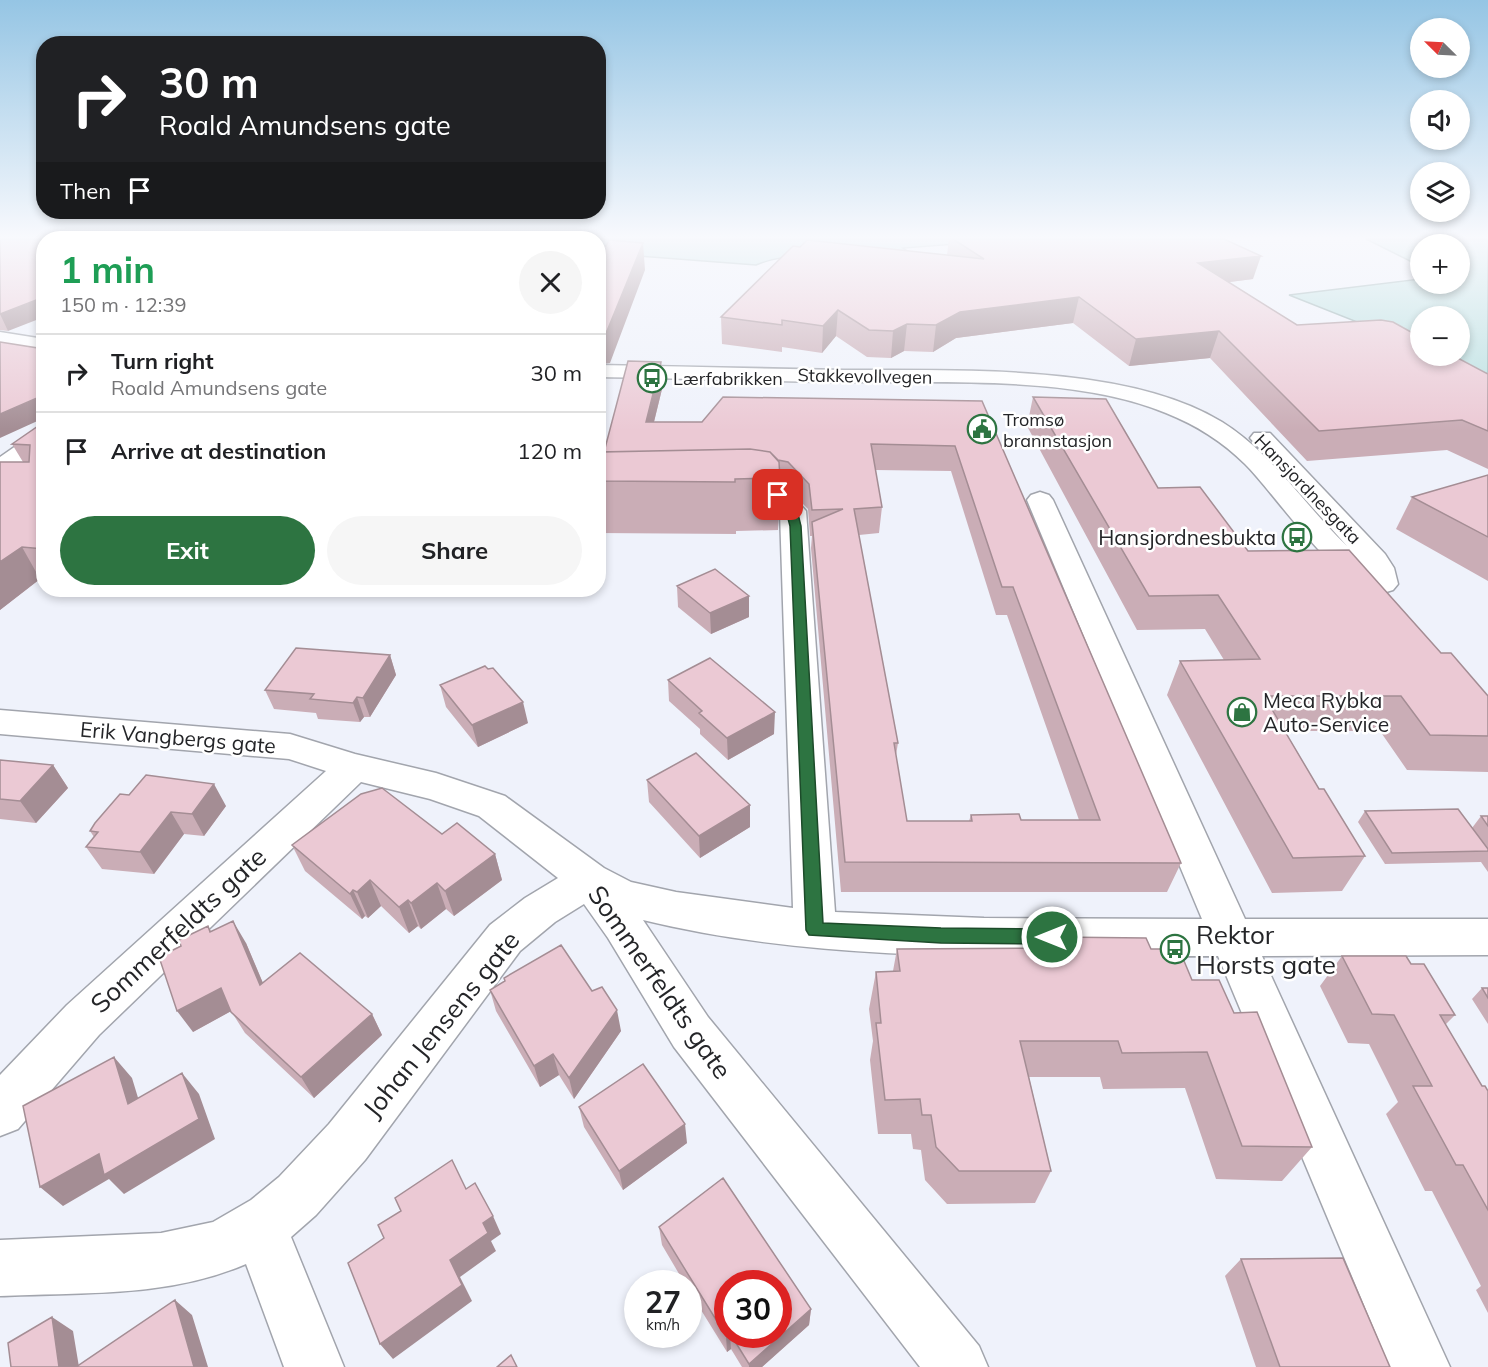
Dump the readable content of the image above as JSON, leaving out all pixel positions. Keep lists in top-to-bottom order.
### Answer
{
  "streets": {
    "street": [
      "Stakkevollvegen",
      "Hansjordnesgata",
      "Erik Vangbergs gate",
      "Sommerfeldts gate",
      "Johan Jensens gate"
    ]
  },
  "crossings": [
    ["Stakkevollvegen", "Hansjordnesgata"],
    ["Erik Vangbergs gate", "Sommerfeldts gate"],
    ["Sommerfeldts gate", "Johan Jensens gate"]
  ],
  "places": {
    "bus stop": ["Lærfabrikken", "Hansjordnesbukta", "Rektor Horsts gate"],
    "public building": ["Tromsø brannstasjon"],
    "shop": ["Meca Rybka Auto-Service"]
  },
  "north": "top left",
  "page": {
    "map_buttons": ["+", "−"],
    "turn": ["30 m", "Roald Amundsens gate"],
    "then": "Then",
    "heading": ["1 min", "150 m · 12:39"],
    "list": [
      {
        "name": "Turn right",
        "note": "Roald Amundsens gate",
        "value": "30 m"
      },
      {
        "name": "Arrive at destination",
        "value": "120 m"
      }
    ],
    "buttons": ["Exit", "Share"],
    "speed": "27 km/h",
    "limit": "30"
  }
}
